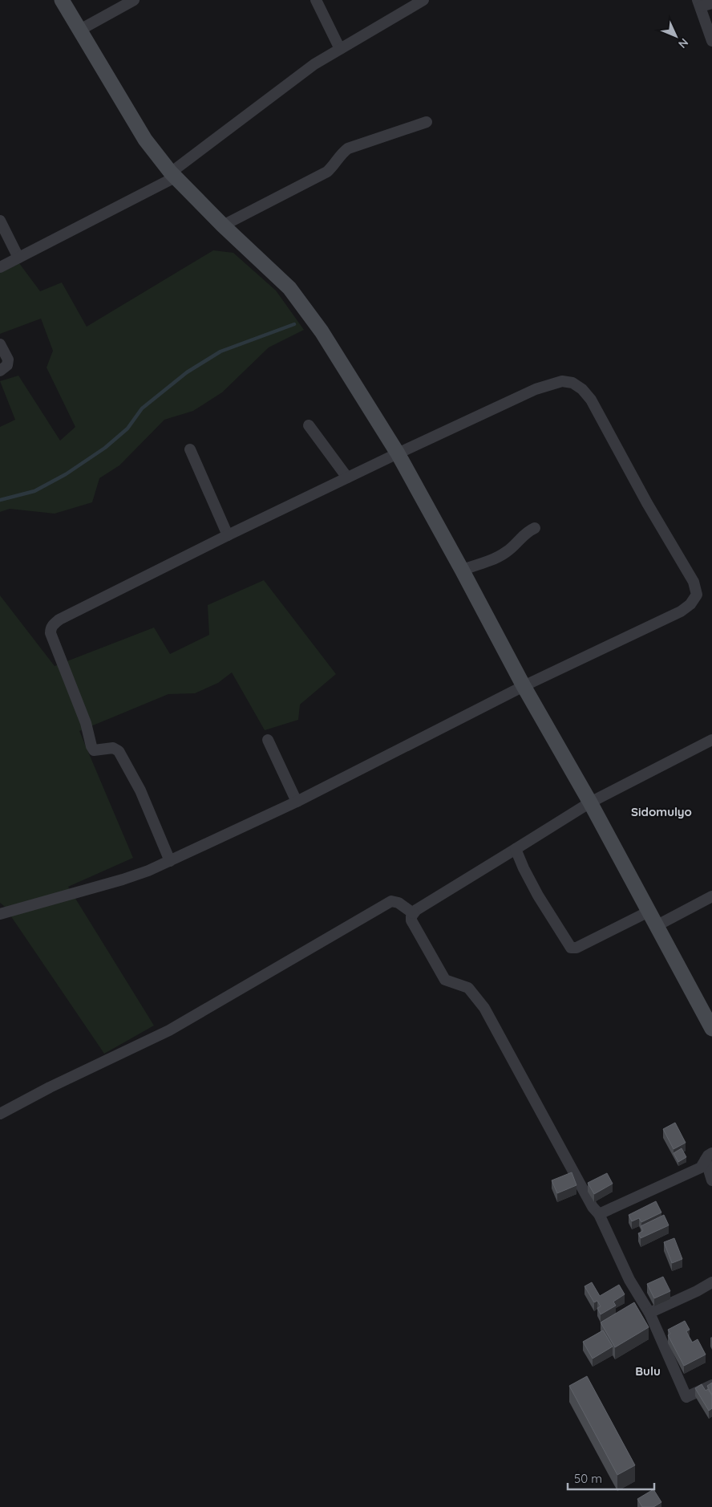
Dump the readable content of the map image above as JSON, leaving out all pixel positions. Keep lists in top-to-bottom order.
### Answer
{
  "districts": ["Sidomulyo", "Bulu"],
  "scale_bar": "50 m",
  "north": "bottom right"
}
